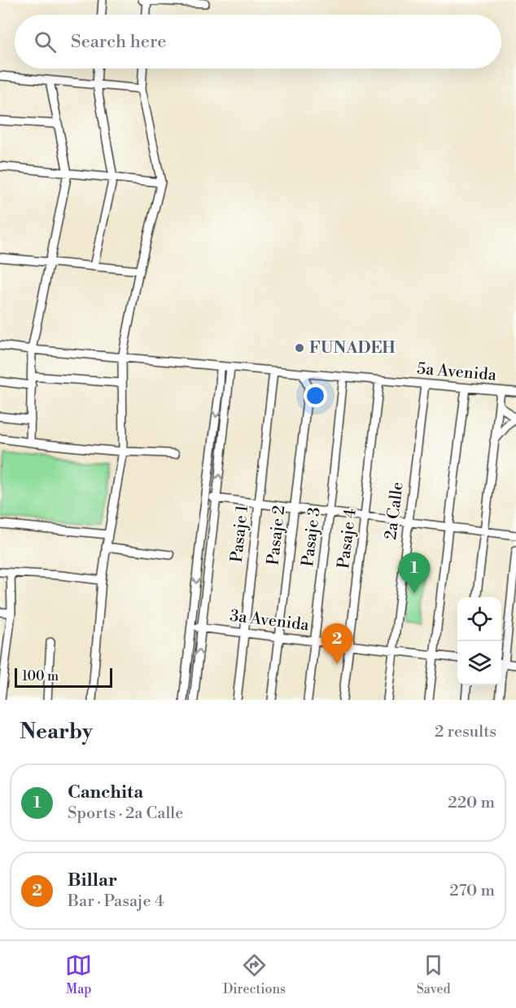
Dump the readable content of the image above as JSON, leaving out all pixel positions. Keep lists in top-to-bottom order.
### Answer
{
  "streets": {
    "street": [
      "5a Avenida",
      "2a Calle",
      "Pasaje 1",
      "Pasaje 2",
      "Pasaje 3",
      "Pasaje 4",
      "3a Avenida"
    ]
  },
  "crossings": [
    ["5a Avenida", "2a Calle"],
    ["5a Avenida", "Pasaje 1"],
    ["5a Avenida", "Pasaje 2"],
    ["5a Avenida", "Pasaje 3"],
    ["5a Avenida", "Pasaje 4"],
    ["2a Calle", "3a Avenida"],
    ["Pasaje 1", "3a Avenida"],
    ["Pasaje 2", "3a Avenida"],
    ["Pasaje 3", "3a Avenida"],
    ["Pasaje 4", "3a Avenida"]
  ],
  "places": ["FUNADEH"],
  "scale_bar": "100 m",
  "page": {
    "search": "Search here",
    "pins": ["1", "2"],
    "scale": "100 m",
    "heading": ["Nearby", "2 results"],
    "list": [
      {
        "mark": "1",
        "name": "Canchita",
        "note": "Sports · 2a Calle",
        "value": "220 m"
      },
      {
        "mark": "2",
        "name": "Billar",
        "note": "Bar · Pasaje 4",
        "value": "270 m"
      }
    ],
    "nav": ["Map", "Directions", "Saved"]
  }
}
